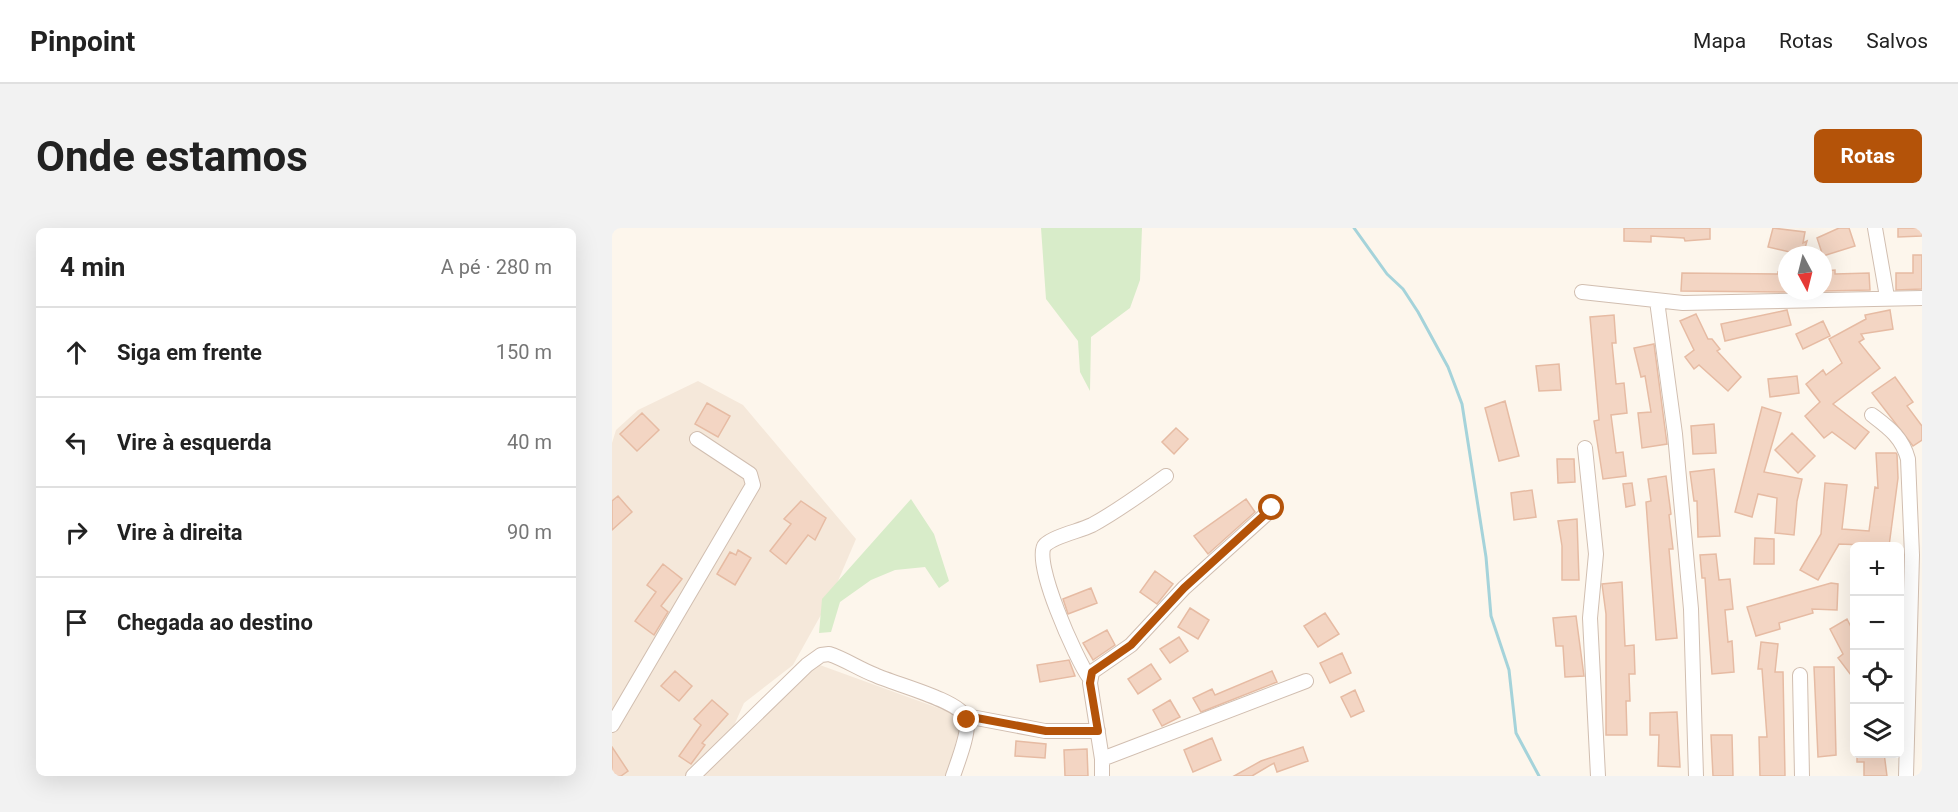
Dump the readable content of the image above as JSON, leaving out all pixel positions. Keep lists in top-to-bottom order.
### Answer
{
  "north": "bottom",
  "page": {
    "header": "Pinpoint",
    "nav": ["Mapa", "Rotas", "Salvos"],
    "buttons": "Rotas",
    "title": "Onde estamos",
    "heading": ["4 min", "A pé · 280 m"],
    "list": [
      ["Siga em frente", "150 m"],
      ["Vire à esquerda", "40 m"],
      ["Vire à direita", "90 m"],
      "Chegada ao destino"
    ],
    "map_buttons": ["+", "−"]
  }
}
